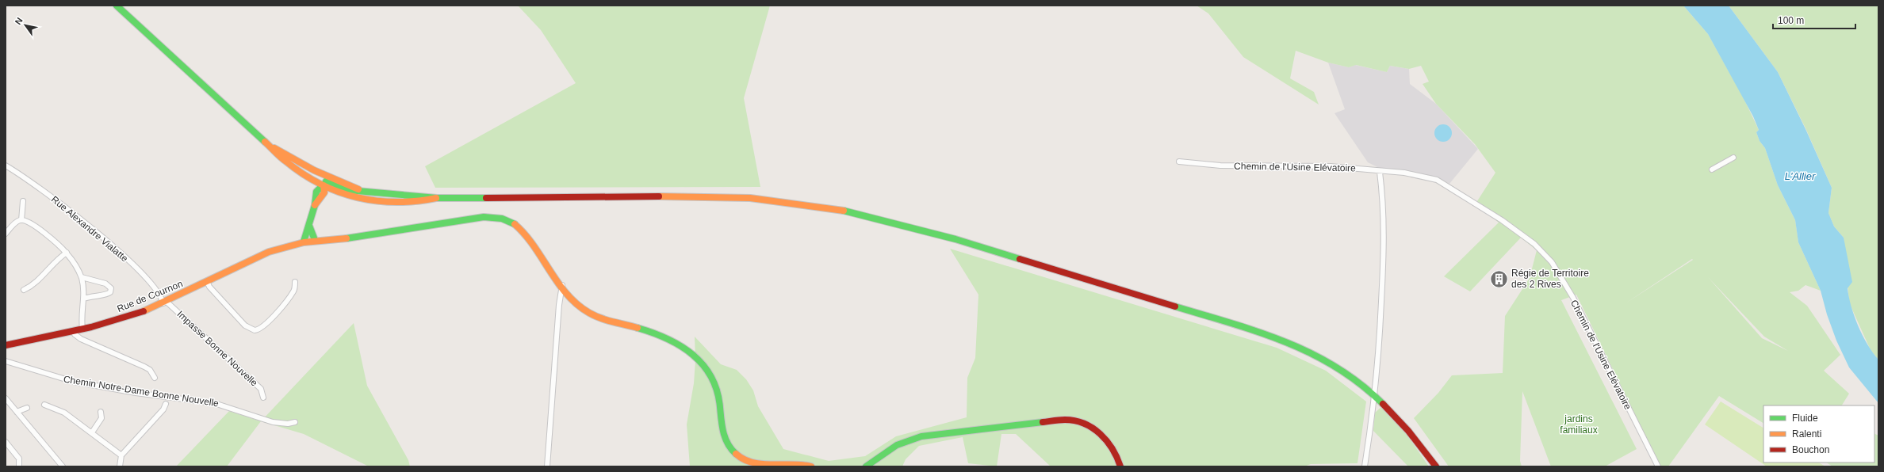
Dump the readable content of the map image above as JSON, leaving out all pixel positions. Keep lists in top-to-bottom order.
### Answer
{
  "streets": {
    "main road": ["Rue de Cournon"],
    "street": [
      "Chemin de l'Usine Elévatoire",
      "Rue Alexandre Vialatte",
      "Impasse Bonne Nouvelle",
      "Chemin Notre-Dame Bonne Nouvelle"
    ]
  },
  "crossings": [
    ["Rue Alexandre Vialatte", "Rue de Cournon"],
    ["Rue Alexandre Vialatte", "Impasse Bonne Nouvelle"],
    ["Rue de Cournon", "Impasse Bonne Nouvelle"]
  ],
  "water": ["L'Allier"],
  "parks": ["jardins familiaux"],
  "places": {
    "building": ["Régie de Territoire des 2 Rives"]
  },
  "legend": ["Fluide", "Ralenti", "Bouchon"],
  "scale_bar": "100 m",
  "north": "top left"
}
